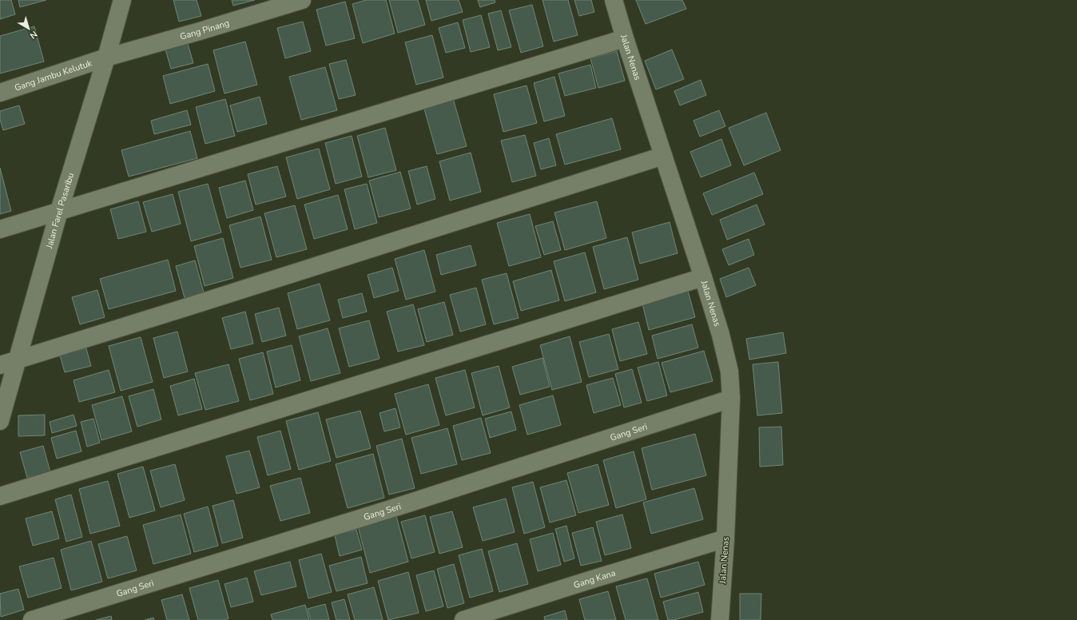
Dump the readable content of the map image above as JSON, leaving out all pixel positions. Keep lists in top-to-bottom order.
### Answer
{
  "streets": {
    "street": [
      "Gang Pinang",
      "Jalan Nenas",
      "Gang Jambu Kelutuk",
      "Jalan Farel Pasaribu",
      "Gang Seri",
      "Gang Kana"
    ]
  },
  "crossings": [
    ["Gang Pinang", "Gang Jambu Kelutuk"],
    ["Gang Pinang", "Jalan Farel Pasaribu"],
    ["Jalan Nenas", "Gang Seri"],
    ["Jalan Nenas", "Gang Kana"],
    ["Gang Jambu Kelutuk", "Jalan Farel Pasaribu"]
  ],
  "north": "bottom right"
}
